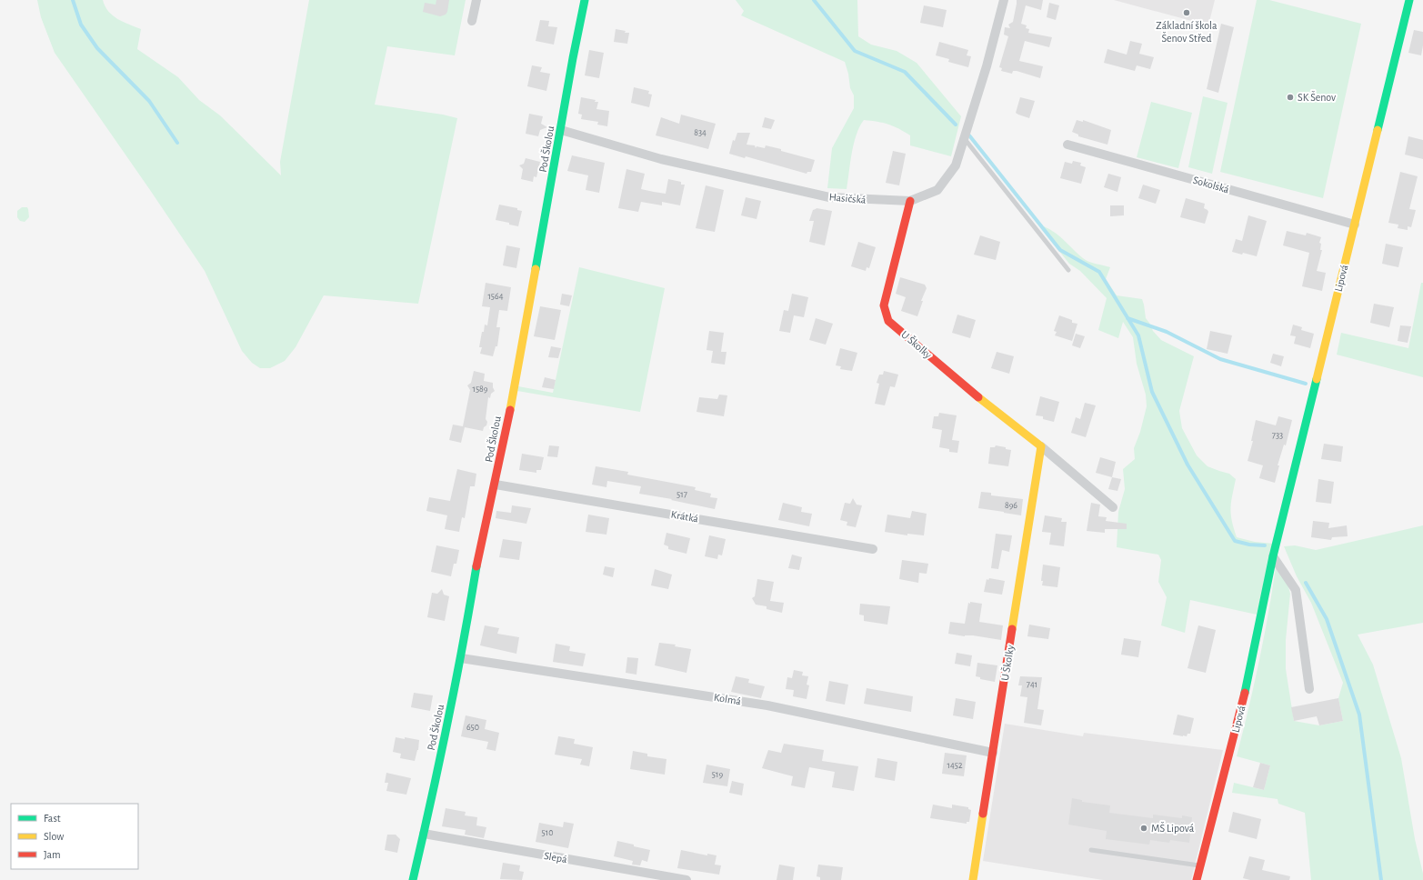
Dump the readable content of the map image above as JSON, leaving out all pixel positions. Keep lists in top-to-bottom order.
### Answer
{
  "streets": {
    "street": [
      "Pod Školou",
      "Sokolská",
      "Hasičská",
      "Lipová",
      "U Školky",
      "Krátká",
      "Kolmá",
      "Slepá"
    ]
  },
  "crossings": [
    ["Pod Školou", "Hasičská"],
    ["Pod Školou", "Krátká"],
    ["Pod Školou", "Kolmá"],
    ["Pod Školou", "Slepá"],
    ["Sokolská", "Lipová"],
    ["Hasičská", "U Školky"],
    ["U Školky", "Kolmá"]
  ],
  "places": ["Základní škola Šenov Střed", "SK Šenov", "MŠ Lipová"],
  "house_numbers": [
    "834",
    "1564",
    "1589",
    "733",
    "517",
    "896",
    "741",
    "650",
    "1452",
    "519",
    "510"
  ],
  "legend": ["Fast", "Slow", "Jam"]
}
